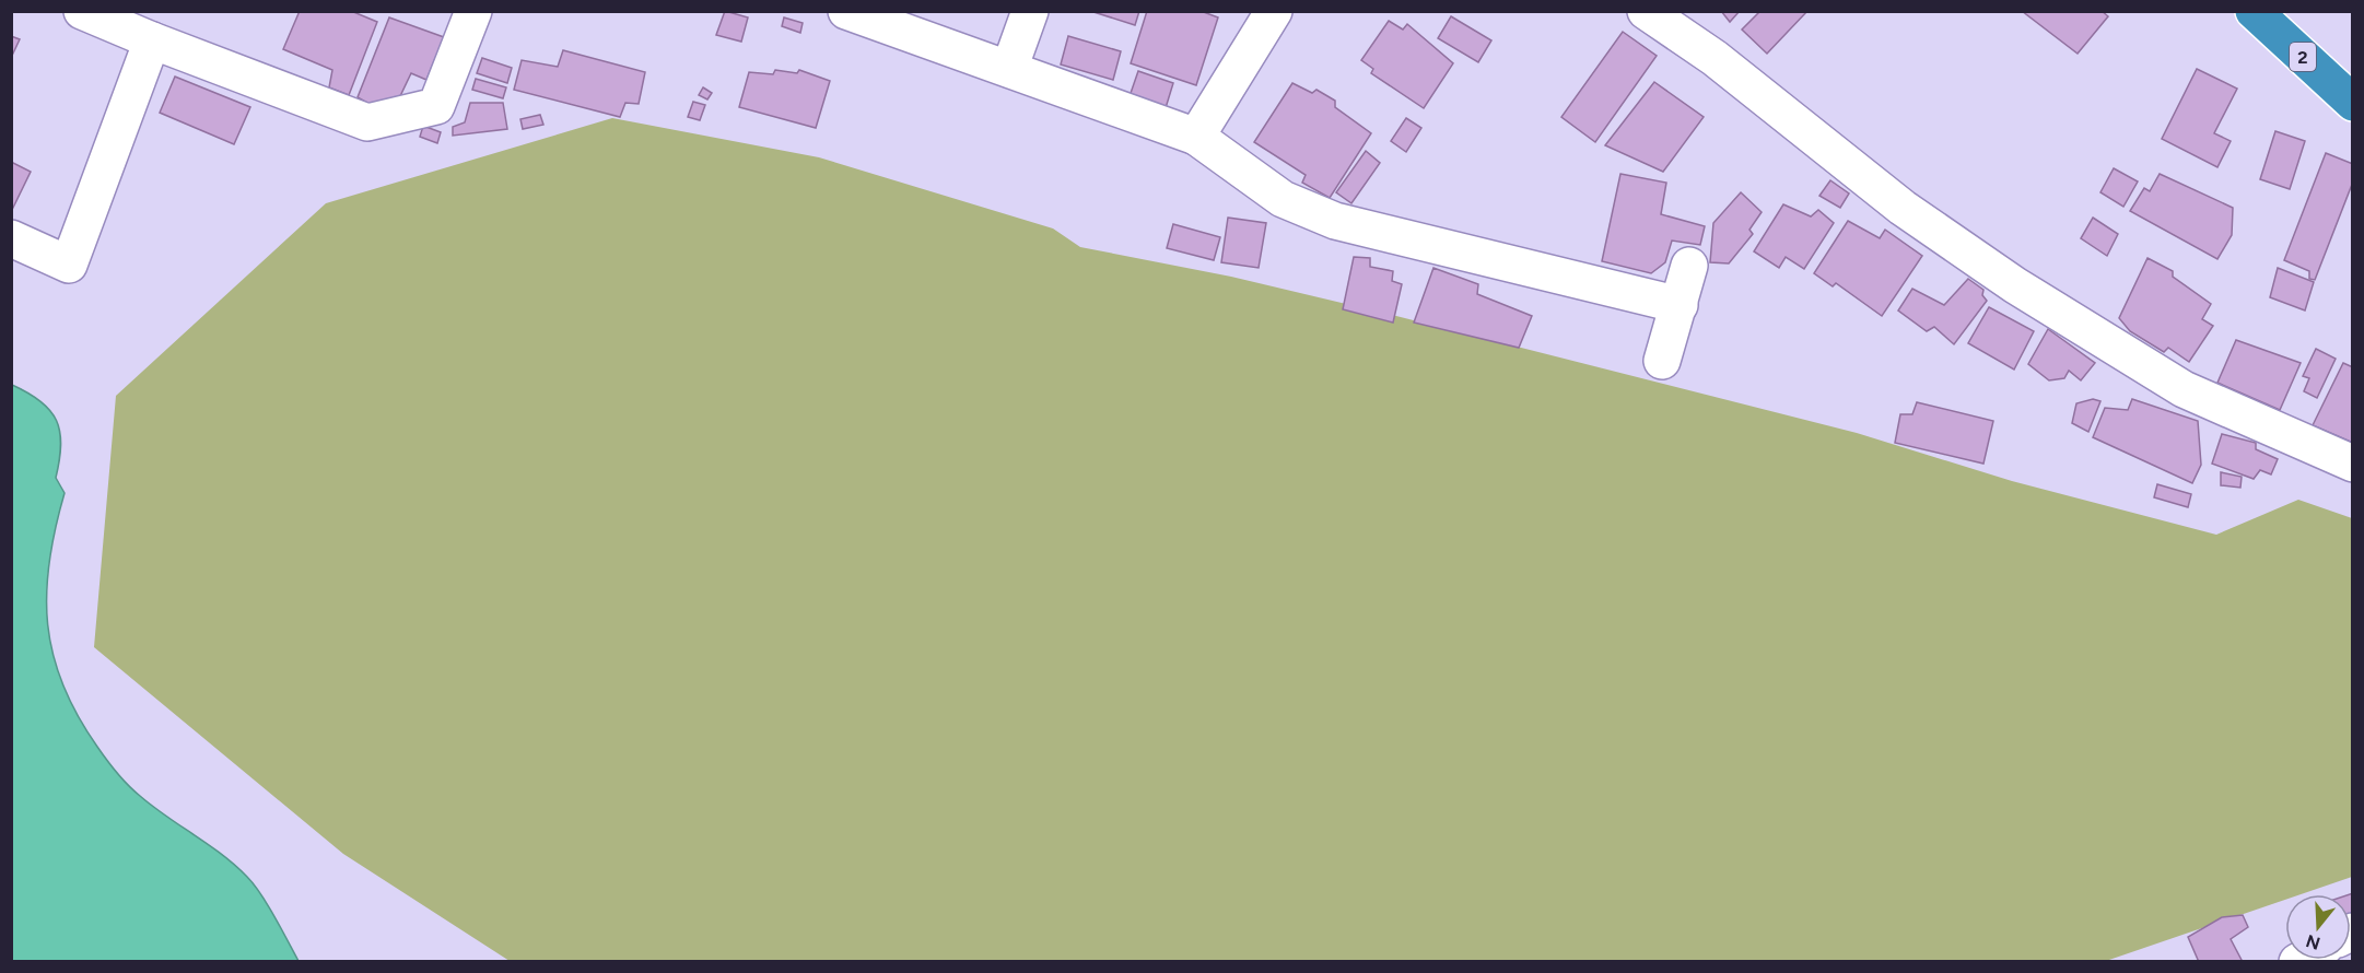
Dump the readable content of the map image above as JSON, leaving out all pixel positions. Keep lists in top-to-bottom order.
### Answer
{
  "streets": {
    "highway": ["2"]
  },
  "north": "bottom"
}
